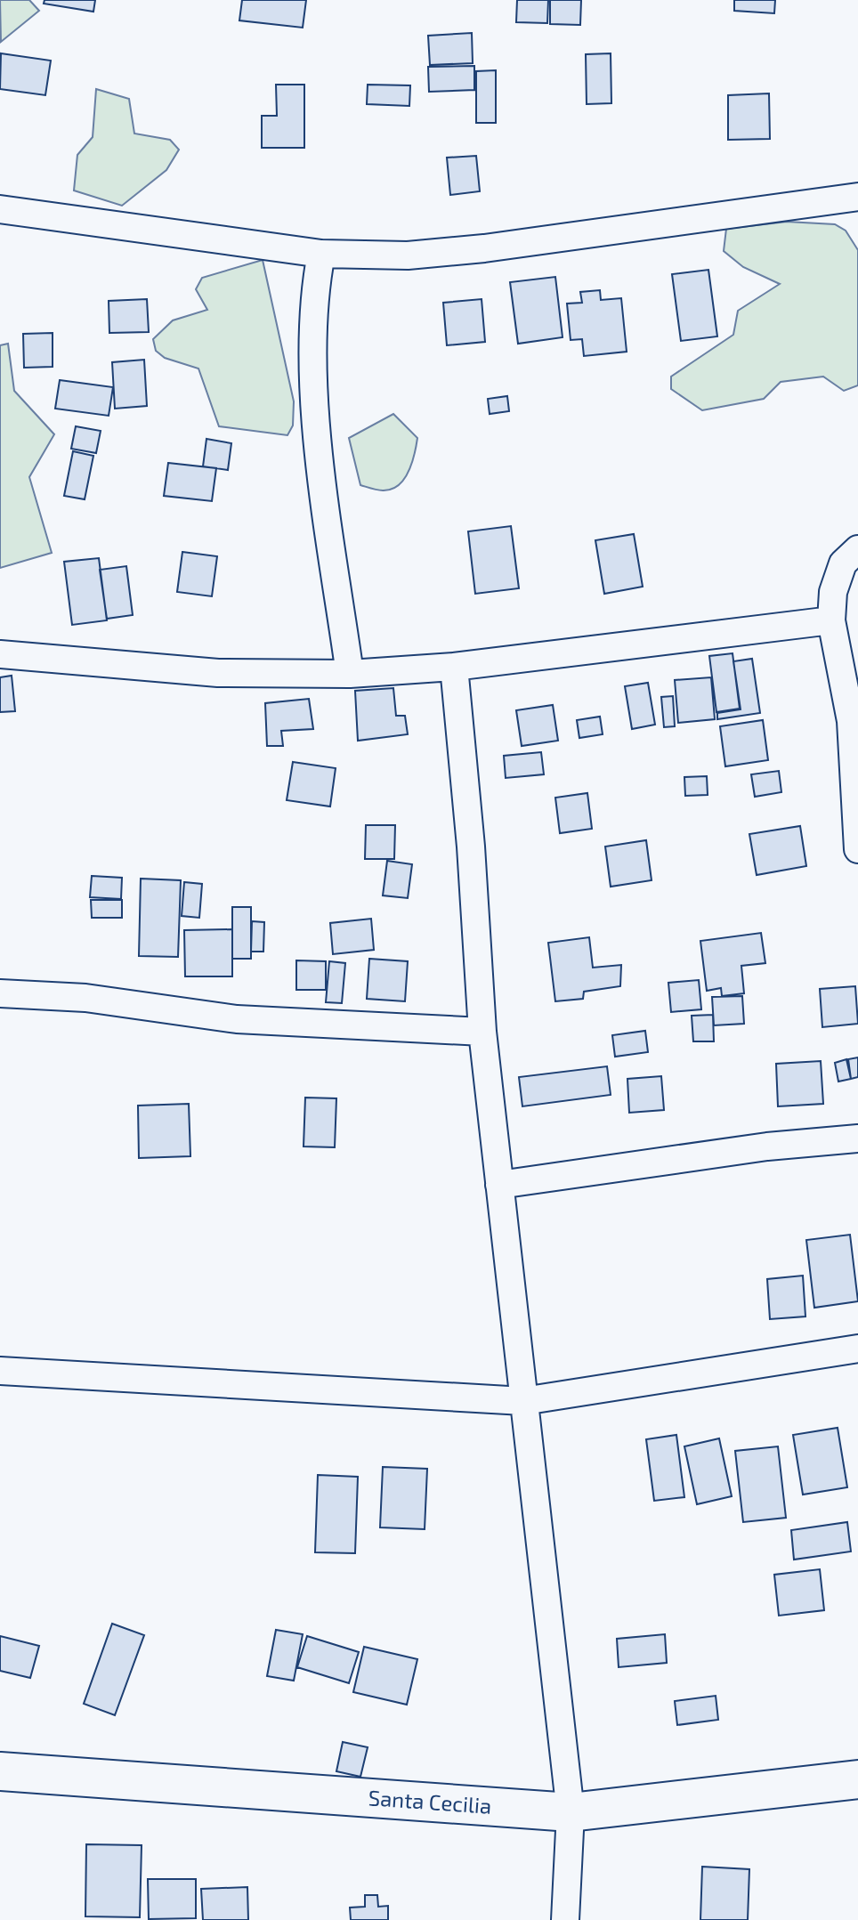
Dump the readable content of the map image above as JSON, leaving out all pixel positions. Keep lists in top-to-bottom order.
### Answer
{
  "streets": {
    "street": ["Santa Cecilia"]
  }
}
